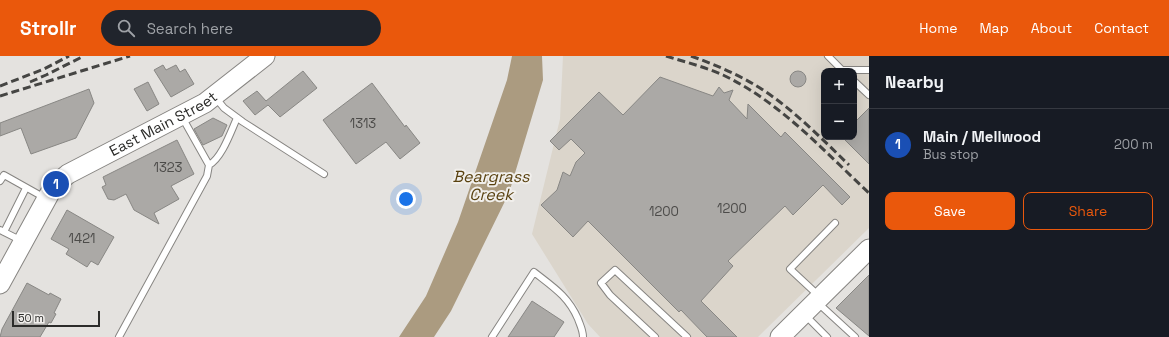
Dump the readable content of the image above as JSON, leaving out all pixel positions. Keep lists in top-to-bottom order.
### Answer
{
  "streets": {
    "main road": ["East Main Street"]
  },
  "water": ["Beargrass Creek"],
  "house_numbers": [
    "1313",
    "1323",
    "1200",
    "1200",
    "1421"
  ],
  "scale_bar": "50 m",
  "page": {
    "header": "Strollr",
    "search": "Search here",
    "nav": [
      "Home",
      "Map",
      "About",
      "Contact"
    ],
    "heading": "Nearby",
    "map_buttons": ["+", "−"],
    "list": [
      {
        "mark": "1",
        "name": "Main / Mellwood",
        "note": "Bus stop",
        "value": "200 m"
      }
    ],
    "pins": "1",
    "buttons": ["Save", "Share"],
    "scale": "50 m"
  }
}
